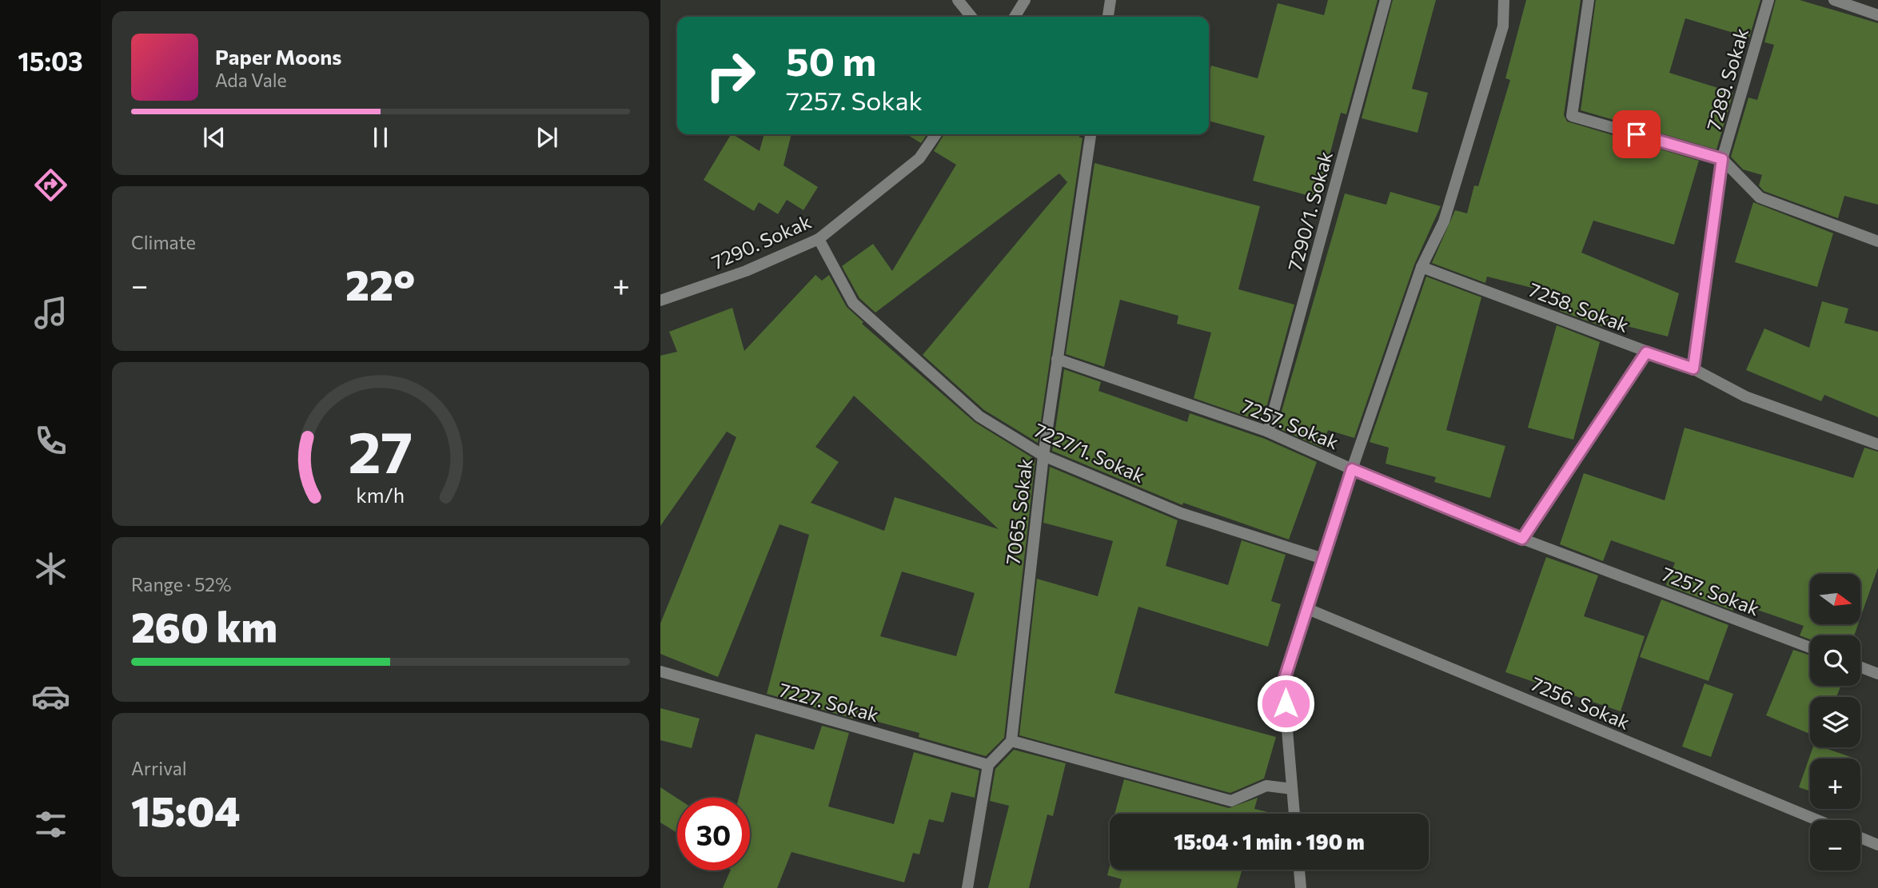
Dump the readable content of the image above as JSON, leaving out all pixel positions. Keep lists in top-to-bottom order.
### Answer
{
  "streets": {
    "street": [
      "7289. Sokak",
      "7290/1. Sokak",
      "7290. Sokak",
      "7258. Sokak",
      "7257. Sokak",
      "7227/1. Sokak",
      "7065. Sokak",
      "7227. Sokak",
      "7256. Sokak"
    ]
  },
  "crossings": [
    ["7289. Sokak", "7258. Sokak"],
    ["7290/1. Sokak", "7257. Sokak"],
    ["7290. Sokak", "7227/1. Sokak"],
    ["7257. Sokak", "7065. Sokak"],
    ["7227/1. Sokak", "7065. Sokak"]
  ],
  "north": "right",
  "page": {
    "tabs": "15:03",
    "turn": ["50 m", "7257. Sokak"],
    "song": ["Paper Moons", "Ada Vale"],
    "tile": [
      "Climate",
      ["Range · 52%", "260 km"],
      ["Arrival", "15:04"]
    ],
    "heat": ["−", "22°", "+"],
    "map_buttons": ["+", "−"],
    "limit": "30",
    "trip": "15:04 · 1 min · 190 m",
    "gauge": ["27", "km/h"]
  }
}
